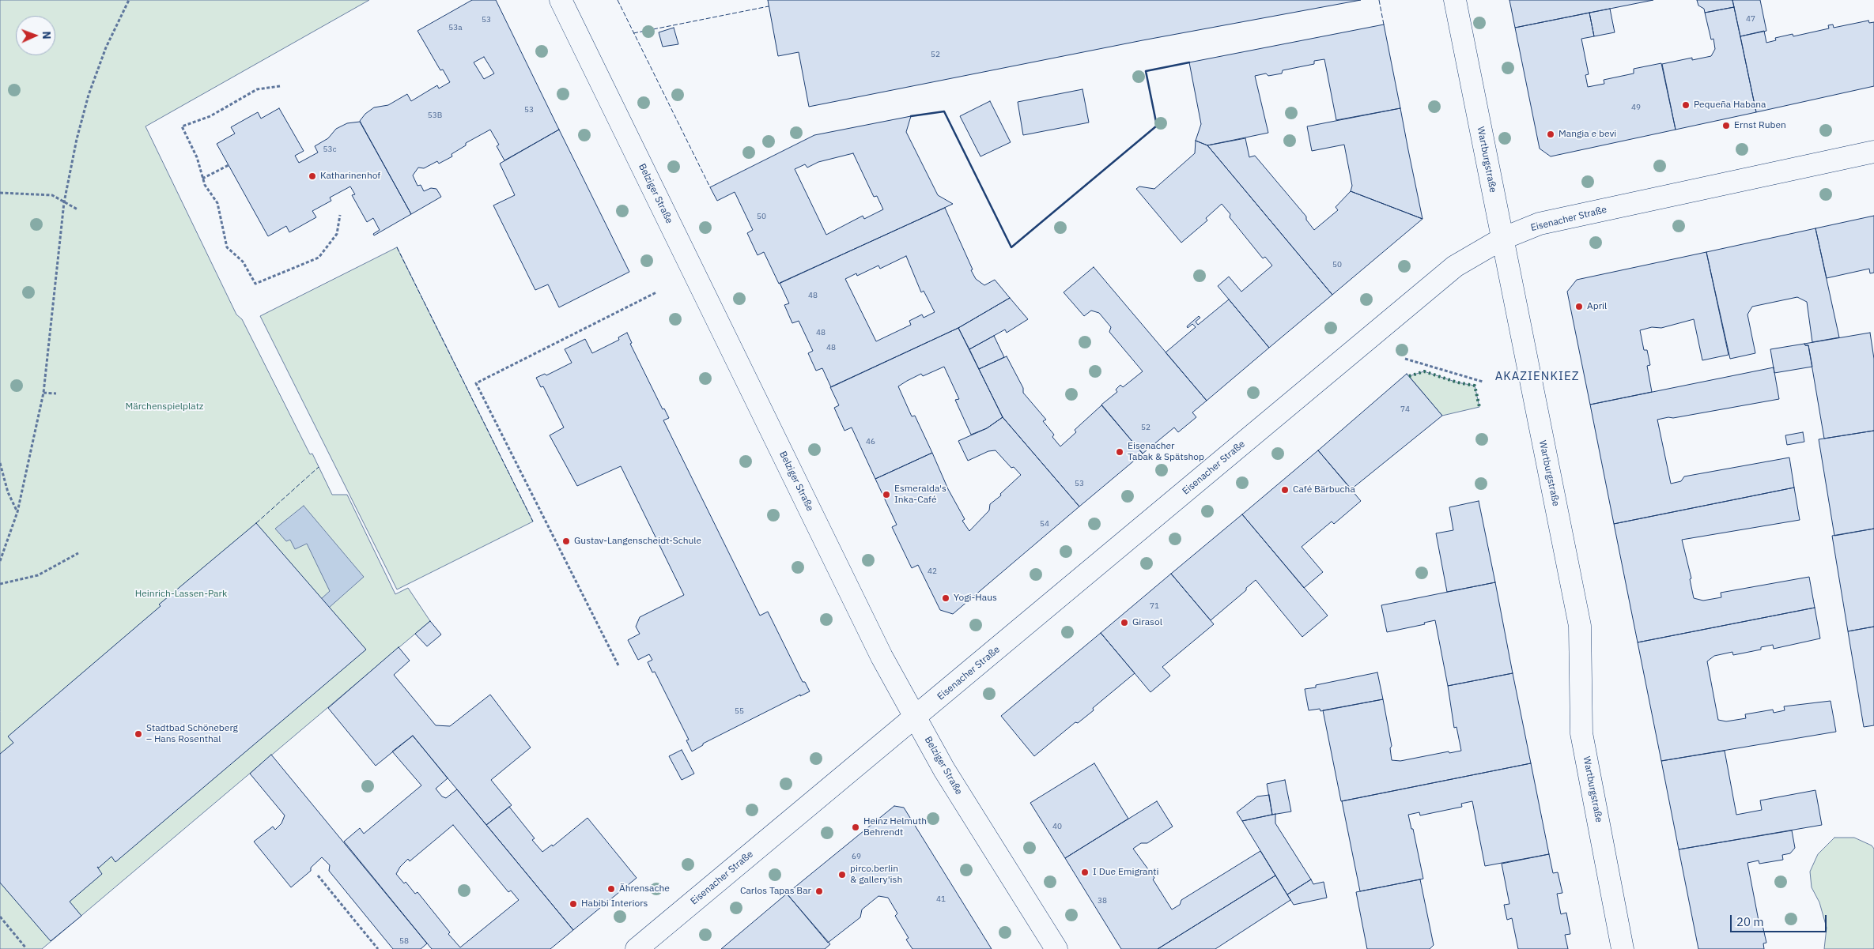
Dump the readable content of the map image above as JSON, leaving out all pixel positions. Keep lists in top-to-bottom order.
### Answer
{
  "streets": {
    "street": ["Wartburgstraße", "Belziger Straße", "Eisenacher Straße"]
  },
  "crossings": [
    ["Wartburgstraße", "Eisenacher Straße"],
    ["Belziger Straße", "Eisenacher Straße"]
  ],
  "districts": ["AKAZIENKIEZ"],
  "parks": ["Märchenspielplatz", "Heinrich-Lassen-Park"],
  "places": [
    "Pequeña Habana",
    "Ernst Ruben",
    "Mangia e bevi",
    "Katharinenhof",
    "April",
    "Eisenacher Tabak & Spätshop",
    "Café Bärbucha",
    "Esmeralda's Inka-Café",
    "Gustav-Langenscheidt-Schule",
    "Yogi-Haus",
    "Girasol",
    "Stadtbad Schöneberg – Hans Rosenthal",
    "Heinz Helmuth Behrendt",
    "I Due Emigranti",
    "pirco.berlin & gallery'ish",
    "Ährensache",
    "Carlos Tapas Bar",
    "Habibi Interiors"
  ],
  "house_numbers": [
    "47",
    "53",
    "53a",
    "52",
    "49",
    "53",
    "53B",
    "53c",
    "50",
    "50",
    "48",
    "48",
    "48",
    "74",
    "52",
    "46",
    "53",
    "54",
    "42",
    "71",
    "55",
    "40",
    "69",
    "41",
    "38",
    "58"
  ],
  "scale_bar": "20 m",
  "north": "right"
}
